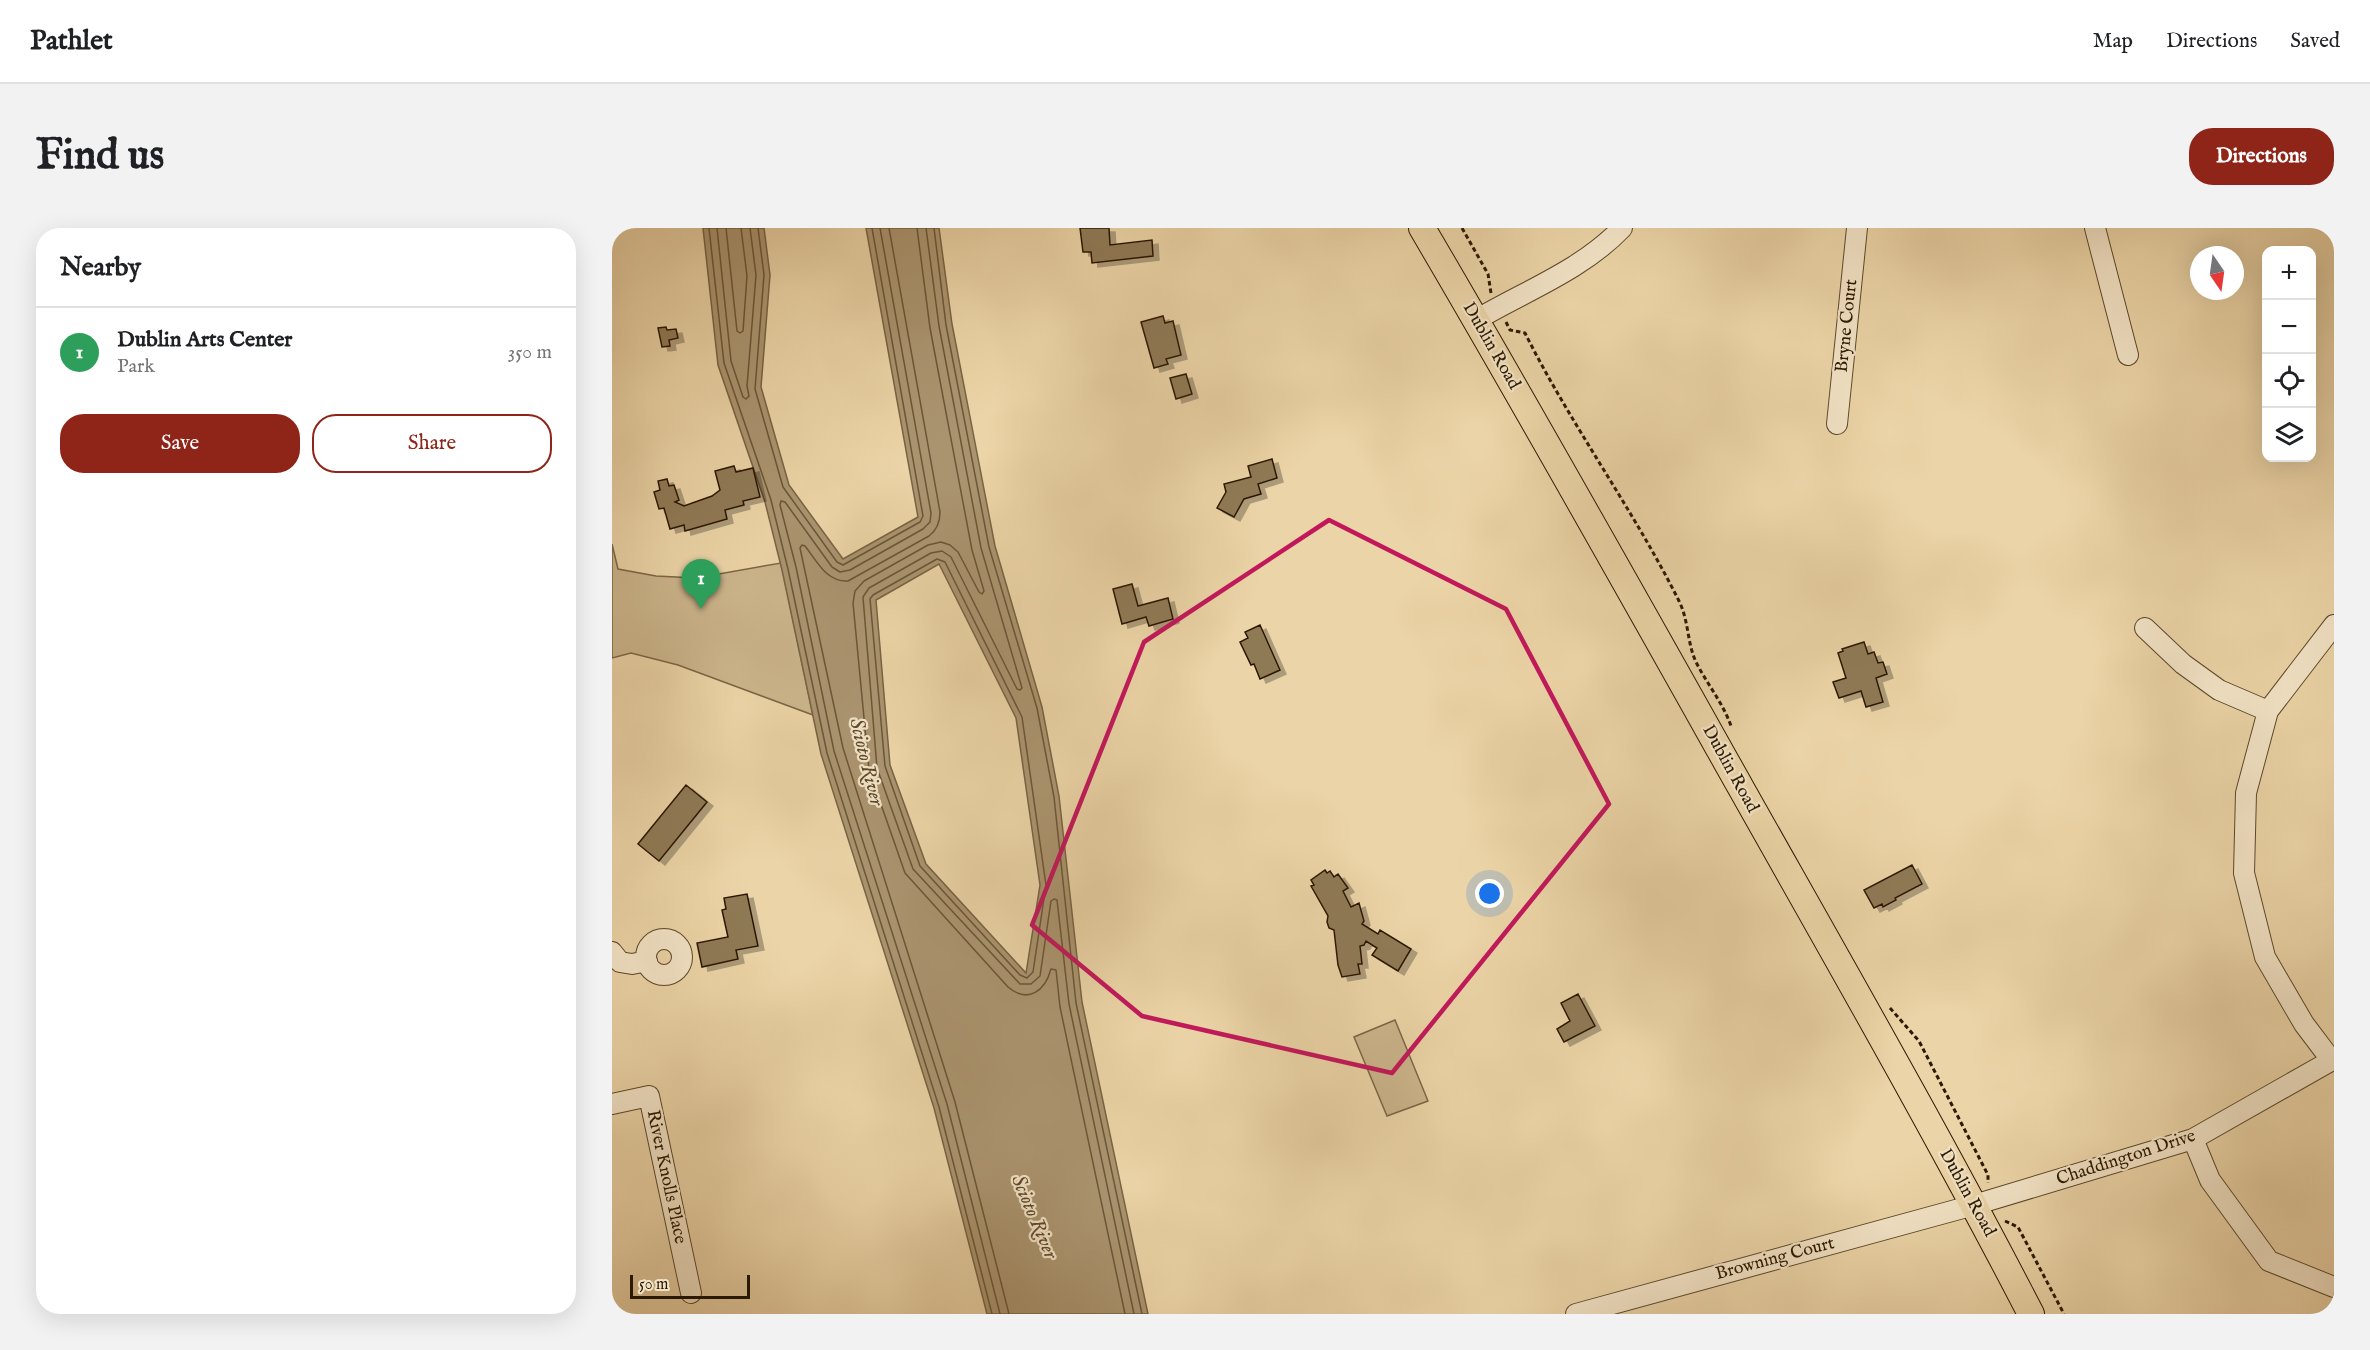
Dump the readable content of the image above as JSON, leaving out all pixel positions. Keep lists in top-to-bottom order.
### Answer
{
  "streets": {
    "main road": ["Dublin Road"],
    "street": [
      "Bryne Court",
      "Chaddington Drive",
      "River Knolls Place",
      "Browning Court"
    ]
  },
  "crossings": [
    ["Dublin Road", "Chaddington Drive"],
    ["Dublin Road", "Browning Court"],
    ["Chaddington Drive", "Browning Court"]
  ],
  "water": ["Scioto River"],
  "scale_bar": "50 m",
  "north": "bottom",
  "page": {
    "header": "Pathlet",
    "nav": ["Map", "Directions", "Saved"],
    "buttons": [
      "Directions",
      ["Save", "Share"]
    ],
    "title": "Find us",
    "heading": "Nearby",
    "map_buttons": ["+", "−"],
    "list": [
      {
        "mark": "1",
        "name": "Dublin Arts Center",
        "note": "Park",
        "value": "350 m"
      }
    ],
    "pins": "1",
    "scale": "50 m"
  }
}
